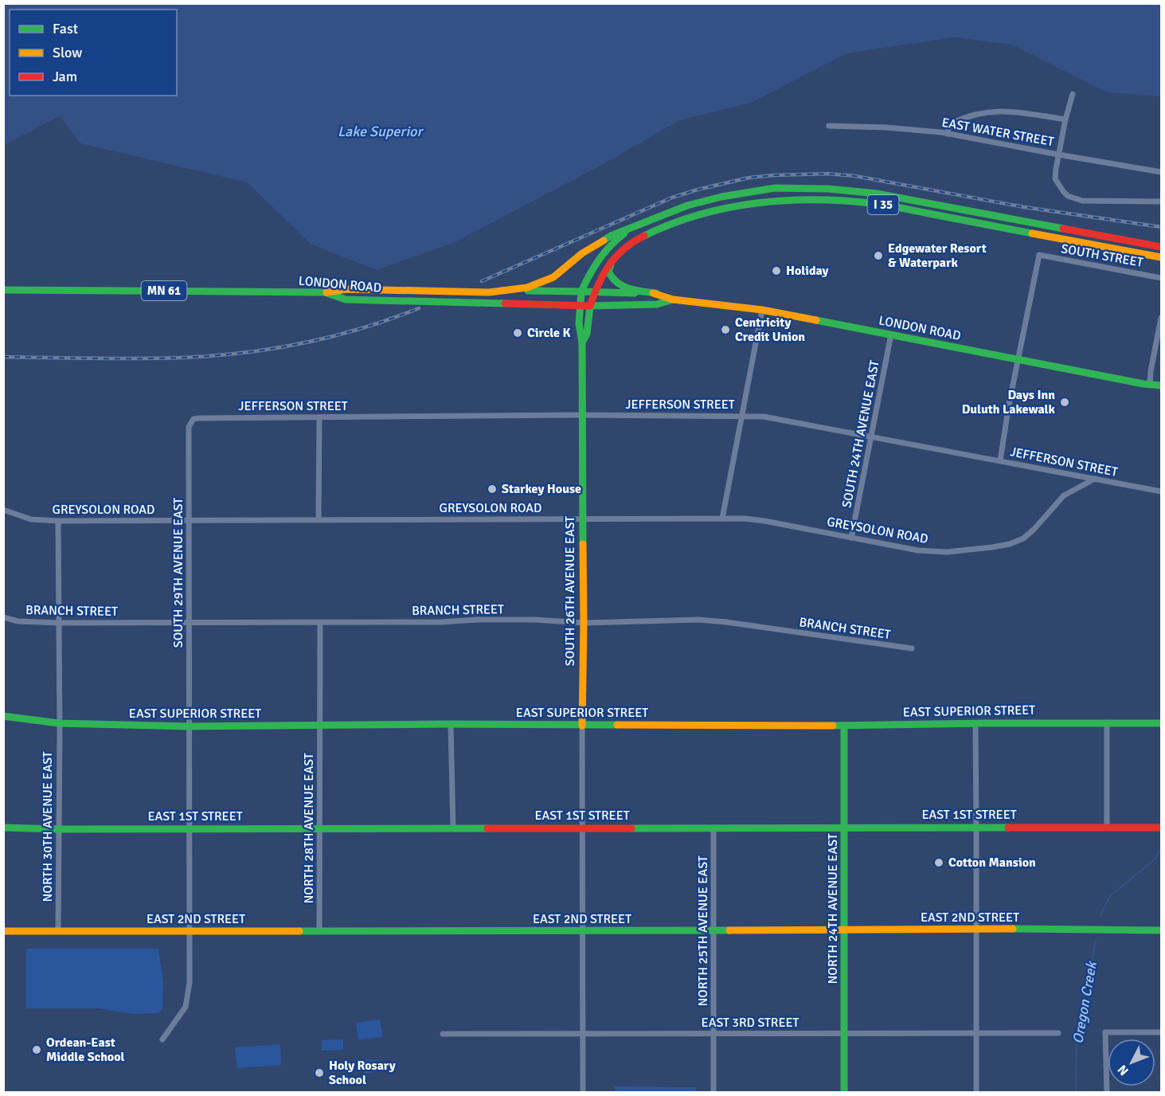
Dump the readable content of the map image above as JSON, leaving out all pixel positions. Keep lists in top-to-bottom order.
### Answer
{
  "streets": {
    "main road": [
      "I 35",
      "LONDON ROAD",
      "MN 61",
      "SOUTH 26TH AVENUE EAST",
      "EAST SUPERIOR STREET",
      "EAST 1ST STREET",
      "NORTH 24TH AVENUE EAST",
      "EAST 2ND STREET"
    ],
    "street": [
      "EAST WATER STREET",
      "SOUTH STREET",
      "JEFFERSON STREET",
      "SOUTH 24TH AVENUE EAST",
      "GREYSOLON ROAD",
      "SOUTH 29TH AVENUE EAST",
      "BRANCH STREET",
      "NORTH 30TH AVENUE EAST",
      "NORTH 28TH AVENUE EAST",
      "NORTH 25TH AVENUE EAST",
      "EAST 3RD STREET"
    ]
  },
  "crossings": [
    ["I 35", "LONDON ROAD"],
    ["I 35", "SOUTH 26TH AVENUE EAST"],
    ["SOUTH STREET", "LONDON ROAD"],
    ["LONDON ROAD", "MN 61"],
    ["LONDON ROAD", "SOUTH 24TH AVENUE EAST"],
    ["LONDON ROAD", "SOUTH 26TH AVENUE EAST"],
    ["JEFFERSON STREET", "SOUTH 24TH AVENUE EAST"],
    ["JEFFERSON STREET", "GREYSOLON ROAD"],
    ["JEFFERSON STREET", "SOUTH 29TH AVENUE EAST"],
    ["JEFFERSON STREET", "SOUTH 26TH AVENUE EAST"],
    ["SOUTH 24TH AVENUE EAST", "GREYSOLON ROAD"],
    ["GREYSOLON ROAD", "SOUTH 29TH AVENUE EAST"],
    ["GREYSOLON ROAD", "SOUTH 26TH AVENUE EAST"],
    ["GREYSOLON ROAD", "NORTH 30TH AVENUE EAST"],
    ["SOUTH 29TH AVENUE EAST", "BRANCH STREET"],
    ["SOUTH 29TH AVENUE EAST", "EAST SUPERIOR STREET"],
    ["SOUTH 29TH AVENUE EAST", "EAST 1ST STREET"],
    ["SOUTH 29TH AVENUE EAST", "EAST 2ND STREET"],
    ["SOUTH 26TH AVENUE EAST", "BRANCH STREET"],
    ["SOUTH 26TH AVENUE EAST", "EAST SUPERIOR STREET"],
    ["BRANCH STREET", "NORTH 30TH AVENUE EAST"],
    ["BRANCH STREET", "NORTH 28TH AVENUE EAST"],
    ["EAST SUPERIOR STREET", "NORTH 30TH AVENUE EAST"],
    ["EAST SUPERIOR STREET", "NORTH 28TH AVENUE EAST"],
    ["EAST SUPERIOR STREET", "NORTH 24TH AVENUE EAST"],
    ["EAST 1ST STREET", "NORTH 30TH AVENUE EAST"],
    ["EAST 1ST STREET", "NORTH 28TH AVENUE EAST"],
    ["EAST 1ST STREET", "NORTH 24TH AVENUE EAST"],
    ["EAST 1ST STREET", "NORTH 25TH AVENUE EAST"],
    ["NORTH 30TH AVENUE EAST", "EAST 2ND STREET"],
    ["NORTH 28TH AVENUE EAST", "EAST 2ND STREET"],
    ["NORTH 24TH AVENUE EAST", "EAST 2ND STREET"],
    ["NORTH 24TH AVENUE EAST", "EAST 3RD STREET"],
    ["EAST 2ND STREET", "NORTH 25TH AVENUE EAST"],
    ["NORTH 25TH AVENUE EAST", "EAST 3RD STREET"]
  ],
  "water": ["Lake Superior", "Oregon Creek"],
  "places": [
    "Edgewater Resort & Waterpark",
    "Holiday",
    "Centricity Credit Union",
    "Circle K",
    "Days Inn Duluth Lakewalk",
    "Starkey House",
    "Cotton Mansion",
    "Ordean-East Middle School",
    "Holy Rosary School"
  ],
  "legend": ["Fast", "Slow", "Jam"],
  "north": "bottom left"
}
